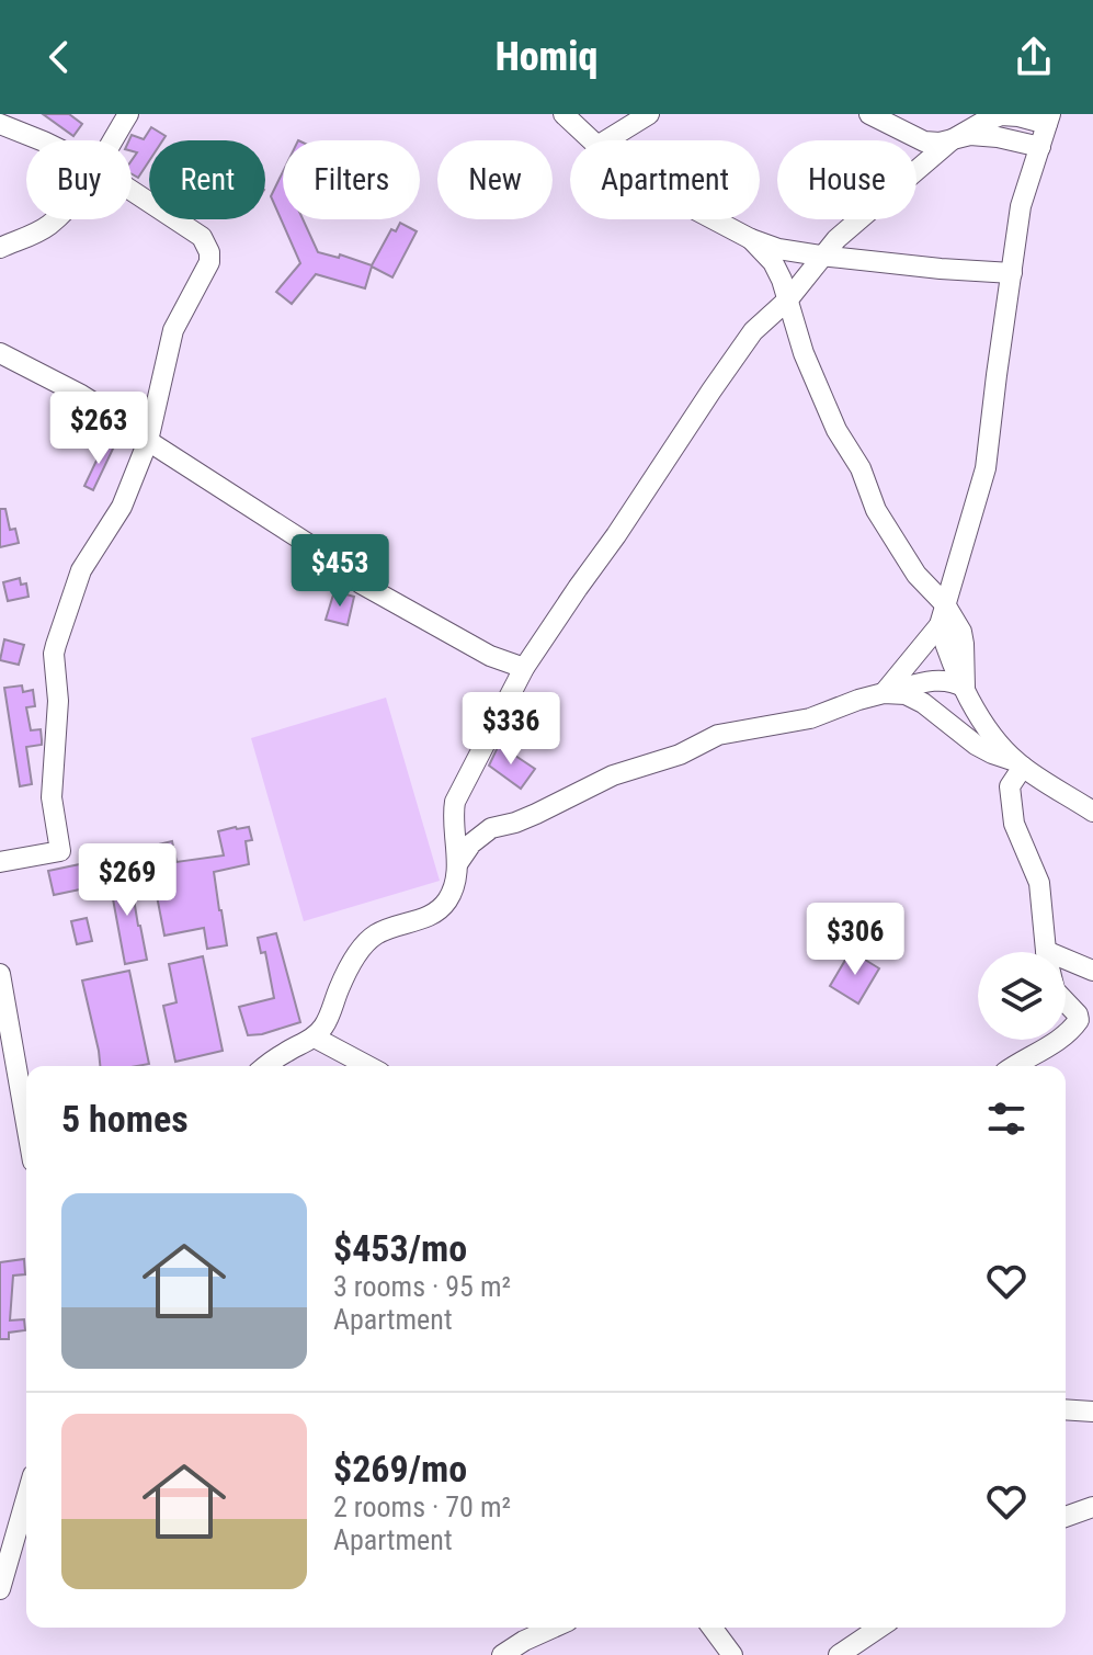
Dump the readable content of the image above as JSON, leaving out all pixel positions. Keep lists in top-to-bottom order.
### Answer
{
  "page": {
    "header": "Homiq",
    "chip": [
      "Buy",
      "Rent",
      "Filters",
      "New",
      "Apartment",
      "House"
    ],
    "price": [
      "$263",
      "$453",
      "$336",
      "$269",
      "$306"
    ],
    "heading": "5 homes",
    "list": [
      {
        "name": "$453/mo",
        "note": "3 rooms · 95 m² · Apartment"
      },
      {
        "name": "$269/mo",
        "note": "2 rooms · 70 m² · Apartment"
      }
    ]
  }
}
